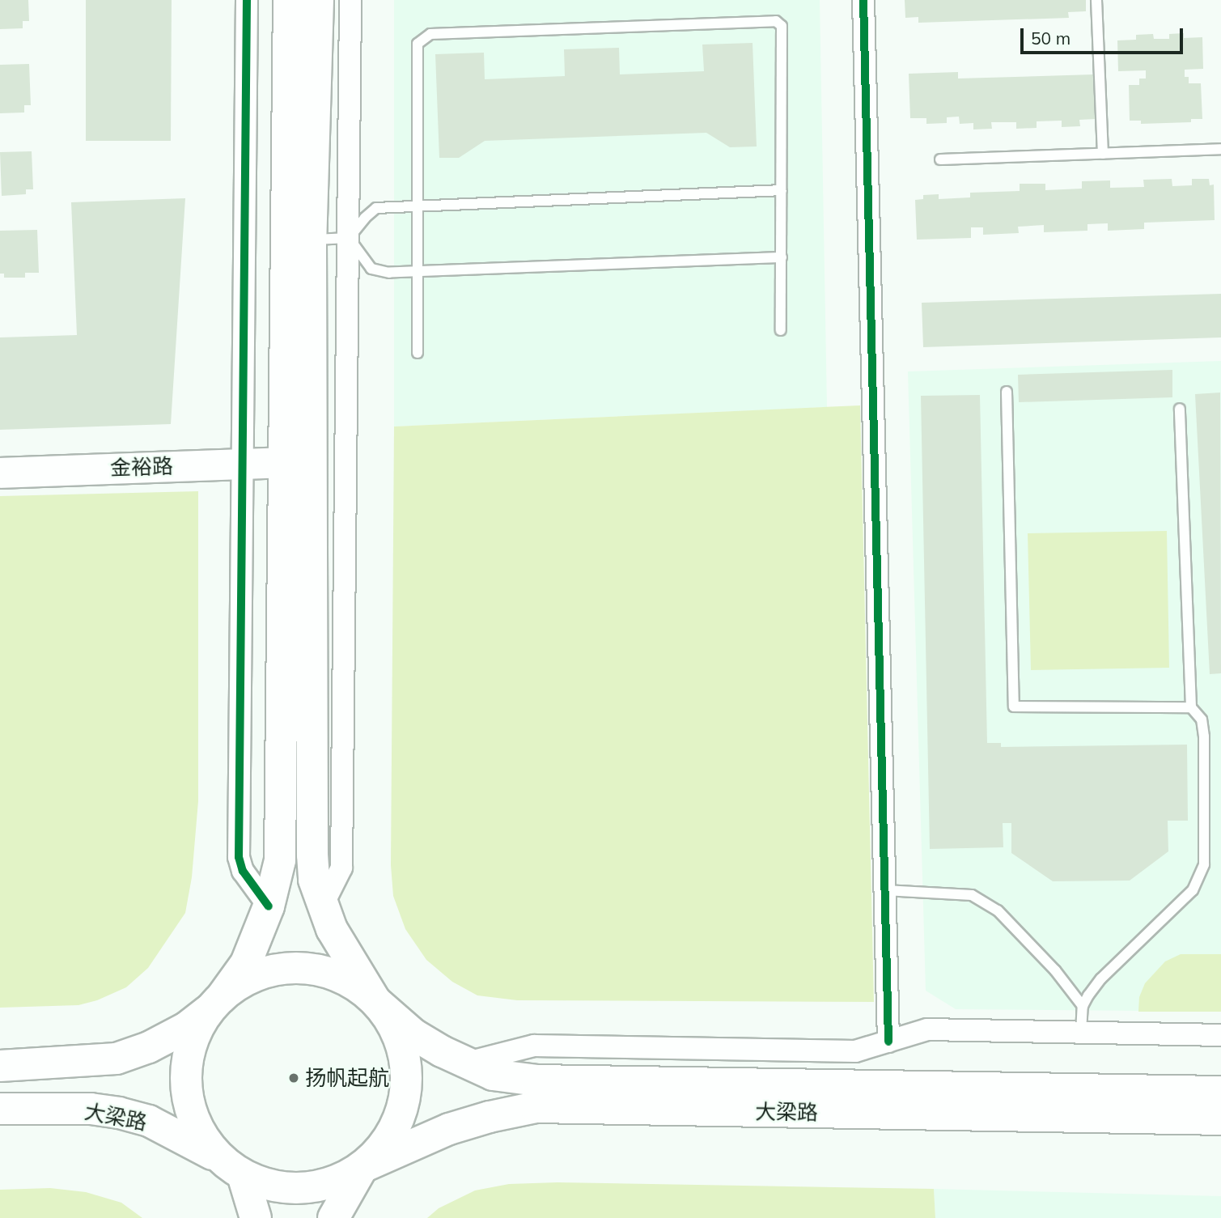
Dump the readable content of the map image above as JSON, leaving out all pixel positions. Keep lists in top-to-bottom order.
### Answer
{
  "streets": {
    "main road": ["大梁路"],
    "street": ["金裕路"]
  },
  "places": ["扬帆起航"],
  "scale_bar": "50 m"
}
